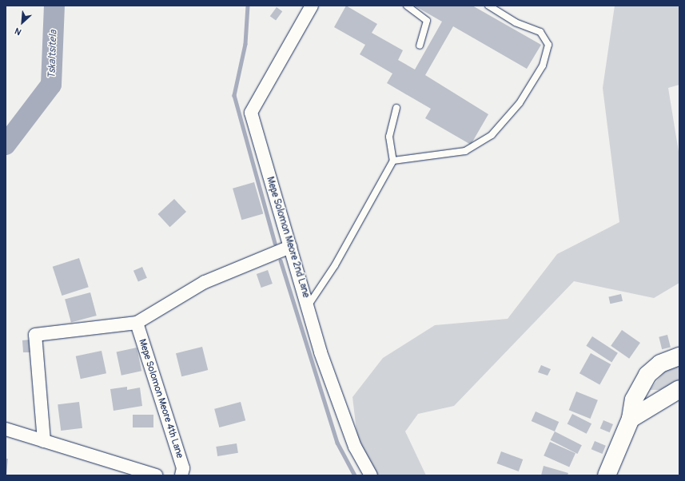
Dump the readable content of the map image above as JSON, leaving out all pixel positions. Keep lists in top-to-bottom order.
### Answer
{
  "streets": {
    "street": ["Mepe Solomon Meore 2nd Lane", "Mepe Solomon Meore 4th Lane"]
  },
  "water": ["Tskaltsitela"],
  "north": "bottom left"
}
